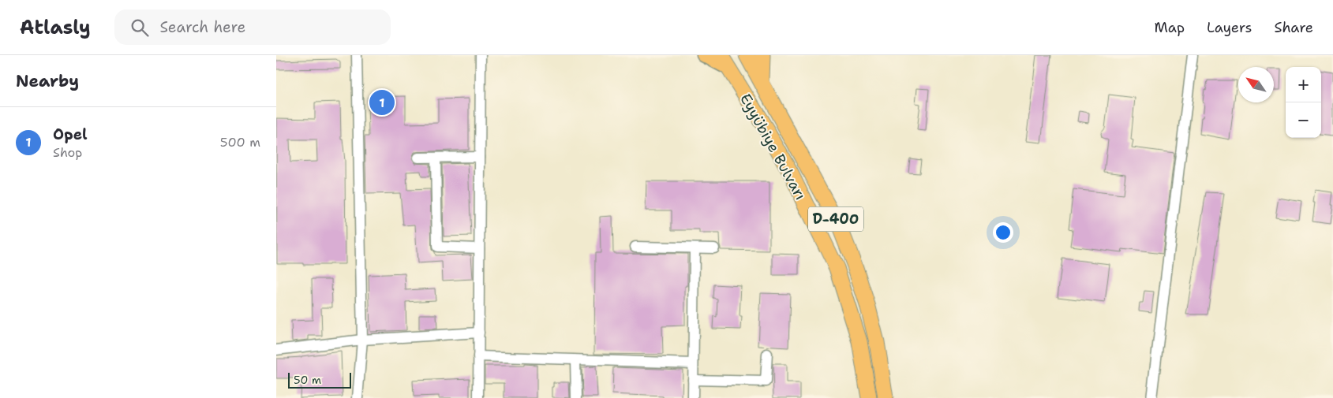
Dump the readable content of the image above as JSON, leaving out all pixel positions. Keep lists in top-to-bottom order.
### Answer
{
  "streets": {
    "highway": ["Eyyübiye Bulvarı", "D-400"]
  },
  "scale_bar": "50 m",
  "north": "top left",
  "page": {
    "header": "Atlasly",
    "search": "Search here",
    "nav": ["Map", "Layers", "Share"],
    "heading": "Nearby",
    "map_buttons": ["+", "−"],
    "pins": "1",
    "list": [
      {
        "mark": "1",
        "name": "Opel",
        "note": "Shop",
        "value": "500 m"
      }
    ],
    "scale": "50 m"
  }
}
